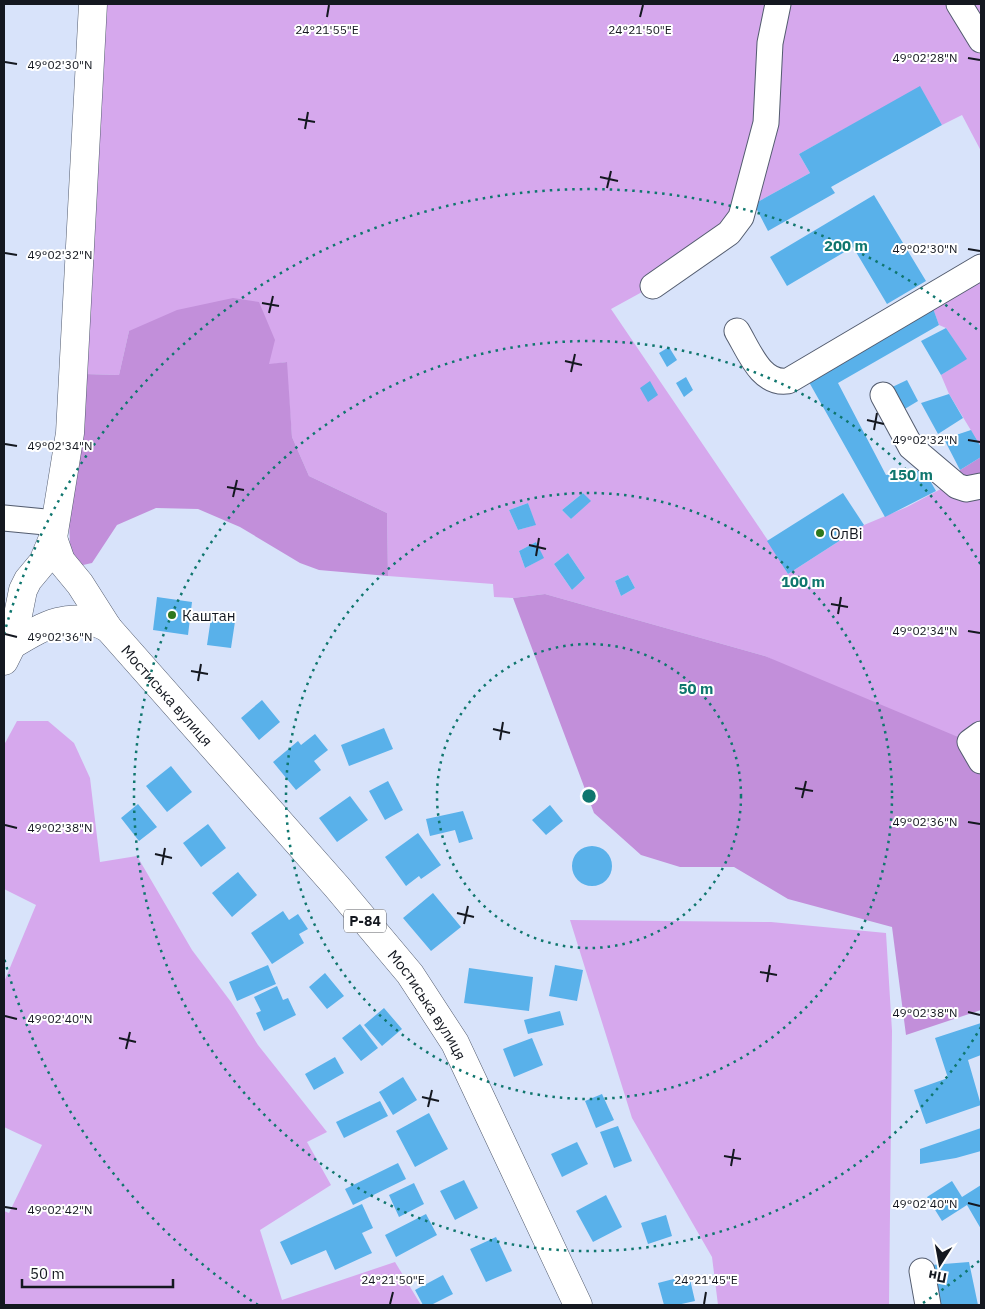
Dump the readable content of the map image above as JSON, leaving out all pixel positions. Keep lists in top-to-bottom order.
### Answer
{
  "streets": {
    "main road": ["Мостиська вулиця", "Р-84"]
  },
  "places": ["ОлВі", "Каштан"],
  "scale_bar": "50 m",
  "north": "bottom",
  "coordinates": [
    "24°21'55\"E",
    "24°21'50\"E",
    "49°02'28\"N",
    "49°02'30\"N",
    "49°02'32\"N",
    "49°02'34\"N",
    "49°02'36\"N",
    "49°02'38\"N",
    "49°02'40\"N",
    "49°02'42\"N",
    "24°21'45\"E"
  ],
  "rings": [
    "200 m",
    "150 m",
    "100 m",
    "50 m"
  ]
}
